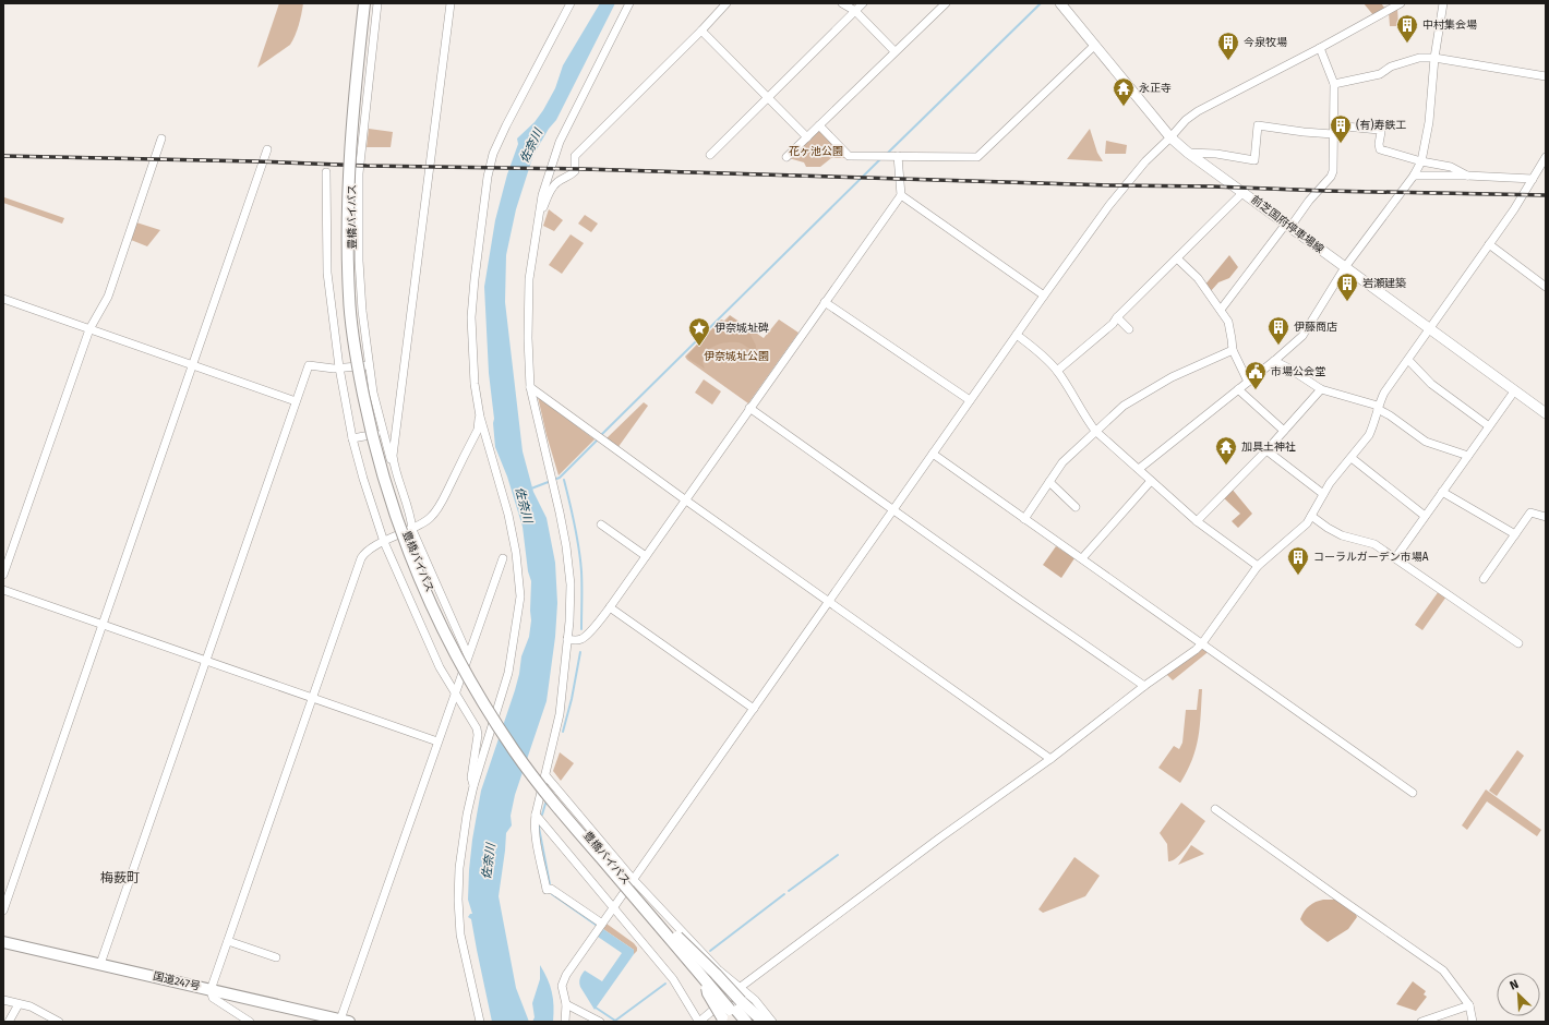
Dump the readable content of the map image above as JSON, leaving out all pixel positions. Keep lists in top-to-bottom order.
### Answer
{
  "streets": {
    "highway": ["豊橋バイパス", "国道247号"],
    "main road": ["前芝国府停車場線"]
  },
  "districts": ["梅薮町"],
  "water": ["佐奈川"],
  "parks": ["花ヶ池公園", "伊奈城址公園"],
  "places": {
    "building": [
      "中村集会場",
      "今泉牧場",
      "(有)寿鉄工",
      "岩瀬建築",
      "伊藤商店",
      "コーラルガーデン市場A"
    ],
    "temple": ["永正寺", "加具土神社"],
    "place": ["伊奈城址碑"],
    "public building": ["市場公会堂"]
  },
  "north": "top left"
}
